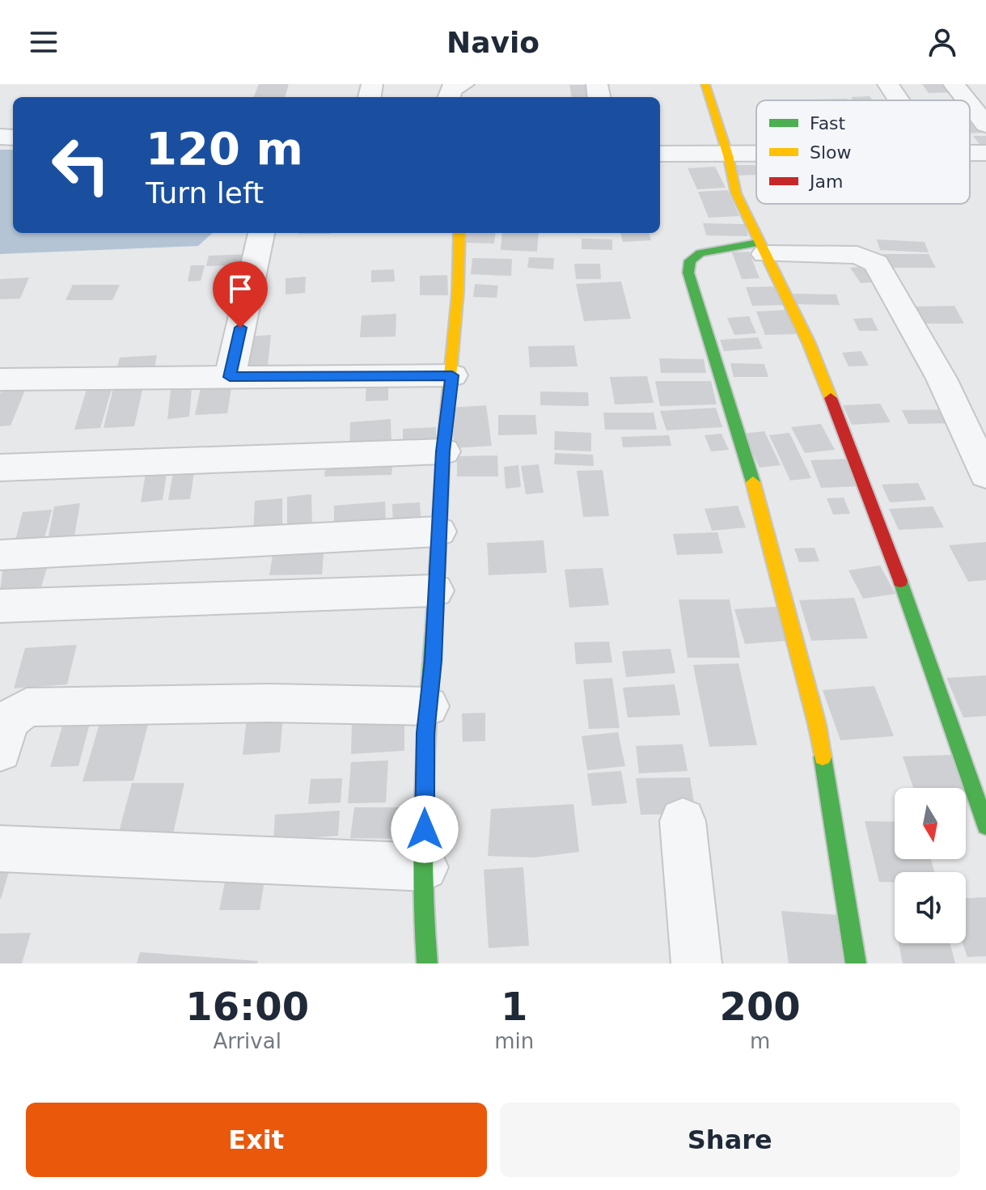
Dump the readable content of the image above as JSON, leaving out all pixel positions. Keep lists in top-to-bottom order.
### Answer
{
  "legend": ["Fast", "Slow", "Jam"],
  "north": "bottom",
  "page": {
    "header": "Navio",
    "turn": ["120 m", "Turn left"],
    "eta": [
      "16:00",
      "Arrival",
      "1",
      "min",
      "200",
      "m"
    ],
    "buttons": ["Exit", "Share"]
  }
}
